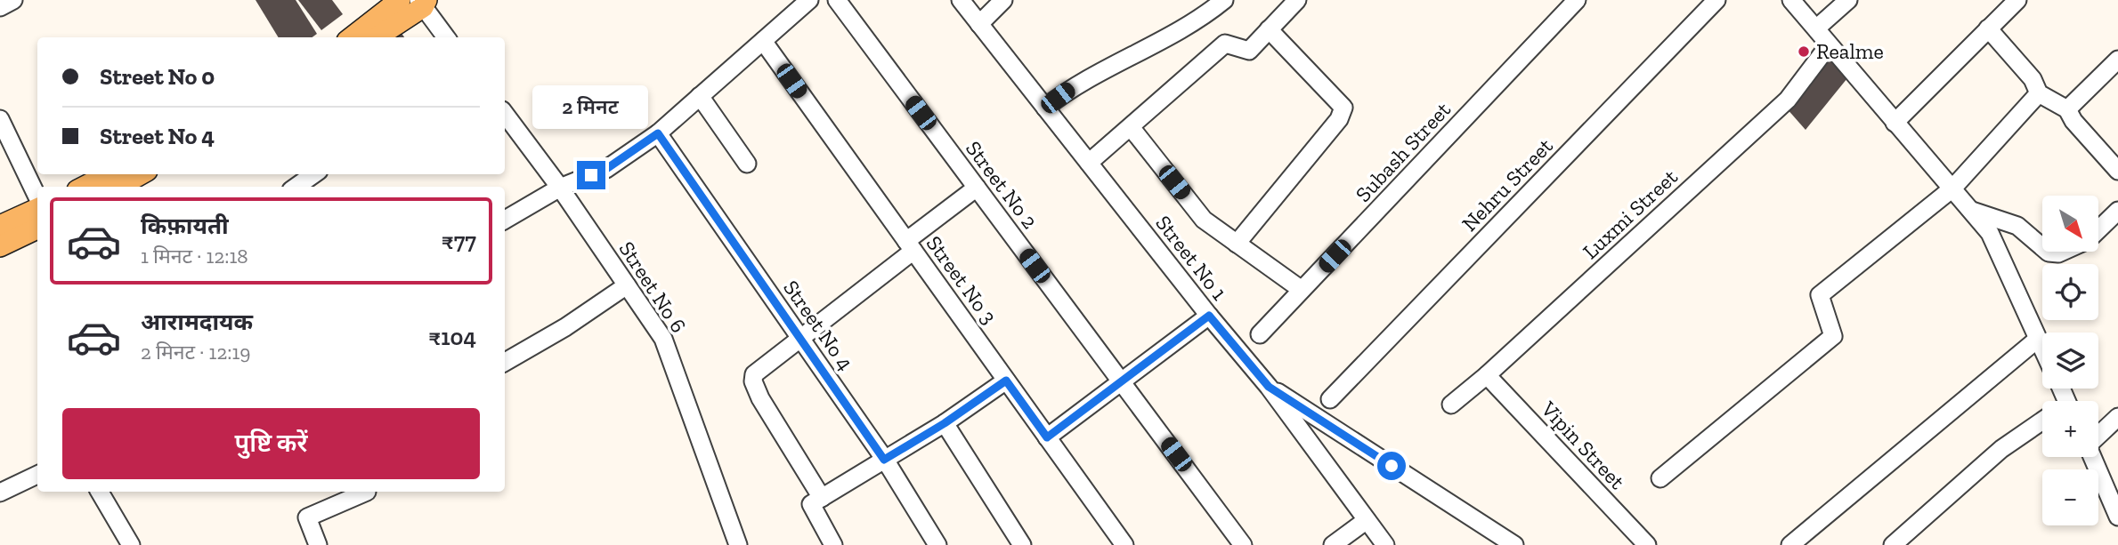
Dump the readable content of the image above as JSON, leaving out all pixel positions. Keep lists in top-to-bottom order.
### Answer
{
  "streets": {
    "street": [
      "Subash Street",
      "Street No 2",
      "Nehru Street",
      "Luxmi Street",
      "Street No 1",
      "Street No 3",
      "Street No 6",
      "Street No 4",
      "Vipin Street"
    ]
  },
  "crossings": [
    ["Luxmi Street", "Vipin Street"]
  ],
  "places": ["Realme"],
  "north": "bottom right",
  "page": {
    "banner": ["Street No 0", "Street No 4"],
    "bubble": "2 मिनट",
    "map_buttons": ["+", "−"],
    "list": [
      {
        "name": "किफ़ायती",
        "note": "1 मिनट · 12:18",
        "value": "₹77"
      },
      {
        "name": "आरामदायक",
        "note": "2 मिनट · 12:19",
        "value": "₹104"
      }
    ],
    "buttons": "पुष्टि करें"
  }
}
